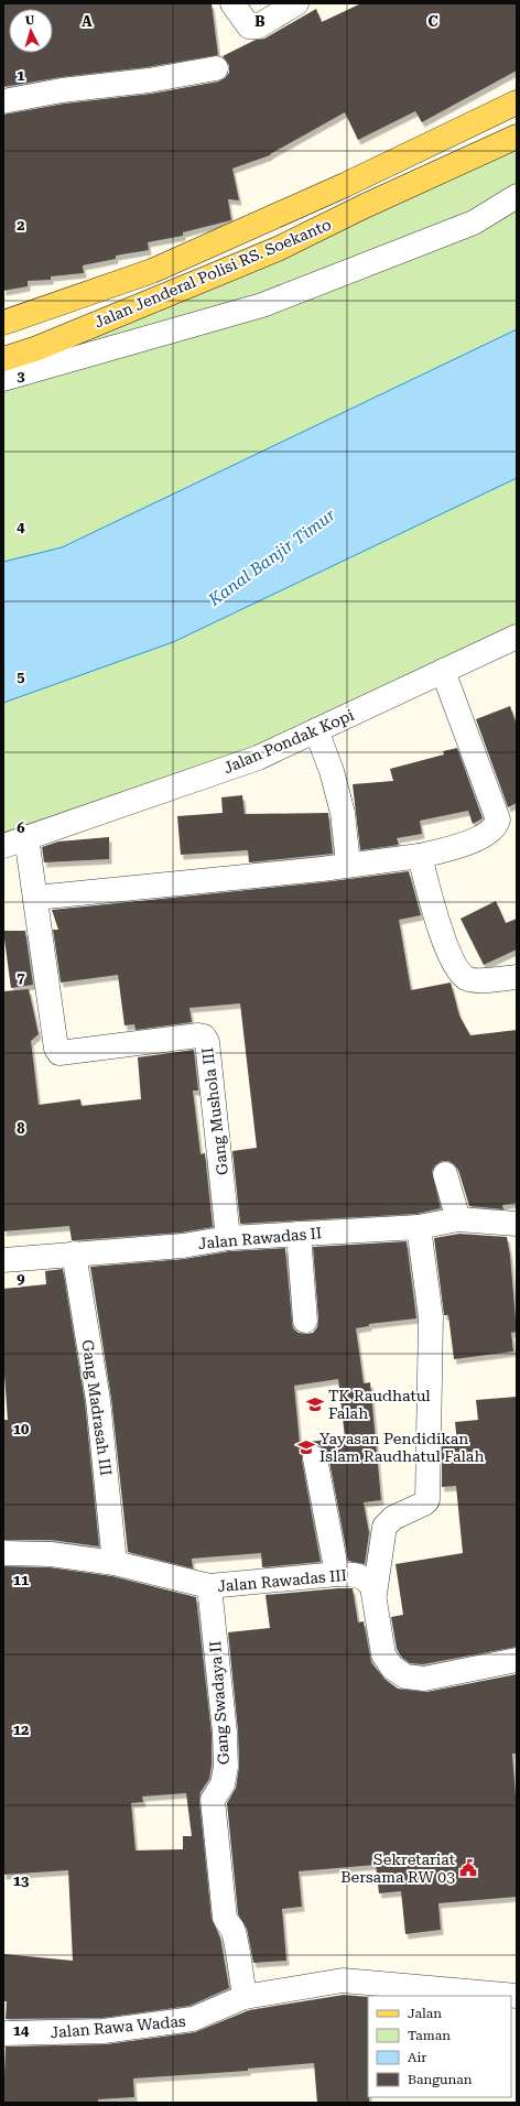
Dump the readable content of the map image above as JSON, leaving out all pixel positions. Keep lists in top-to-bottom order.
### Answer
{
  "streets": {
    "main road": ["Jalan Jenderal Polisi RS. Soekanto"],
    "street": [
      "Jalan Pondak Kopi",
      "Gang Mushola III",
      "Jalan Rawadas II",
      "Gang Madrasah III",
      "Jalan Rawadas III",
      "Gang Swadaya II",
      "Jalan Rawa Wadas"
    ]
  },
  "crossings": [
    ["Gang Mushola III", "Jalan Rawadas II"],
    ["Jalan Rawadas II", "Gang Madrasah III"],
    ["Gang Madrasah III", "Jalan Rawadas III"],
    ["Jalan Rawadas III", "Gang Swadaya II"],
    ["Gang Swadaya II", "Jalan Rawa Wadas"]
  ],
  "water": ["Kanal Banjir Timur"],
  "places": {
    "school or university": ["TK Raudhatul Falah", "Yayasan Pendidikan Islam Raudhatul Falah"],
    "public building": ["Sekretariat Bersama RW 03"]
  },
  "legend": [
    "Jalan",
    "Taman",
    "Air",
    "Bangunan"
  ],
  "north": "top",
  "grid": {
    "columns": ["A", "B", "C"],
    "rows": [
      "1",
      "2",
      "3",
      "4",
      "5",
      "6",
      "7",
      "8",
      "9",
      "10",
      "11",
      "12",
      "13",
      "14"
    ]
  }
}
